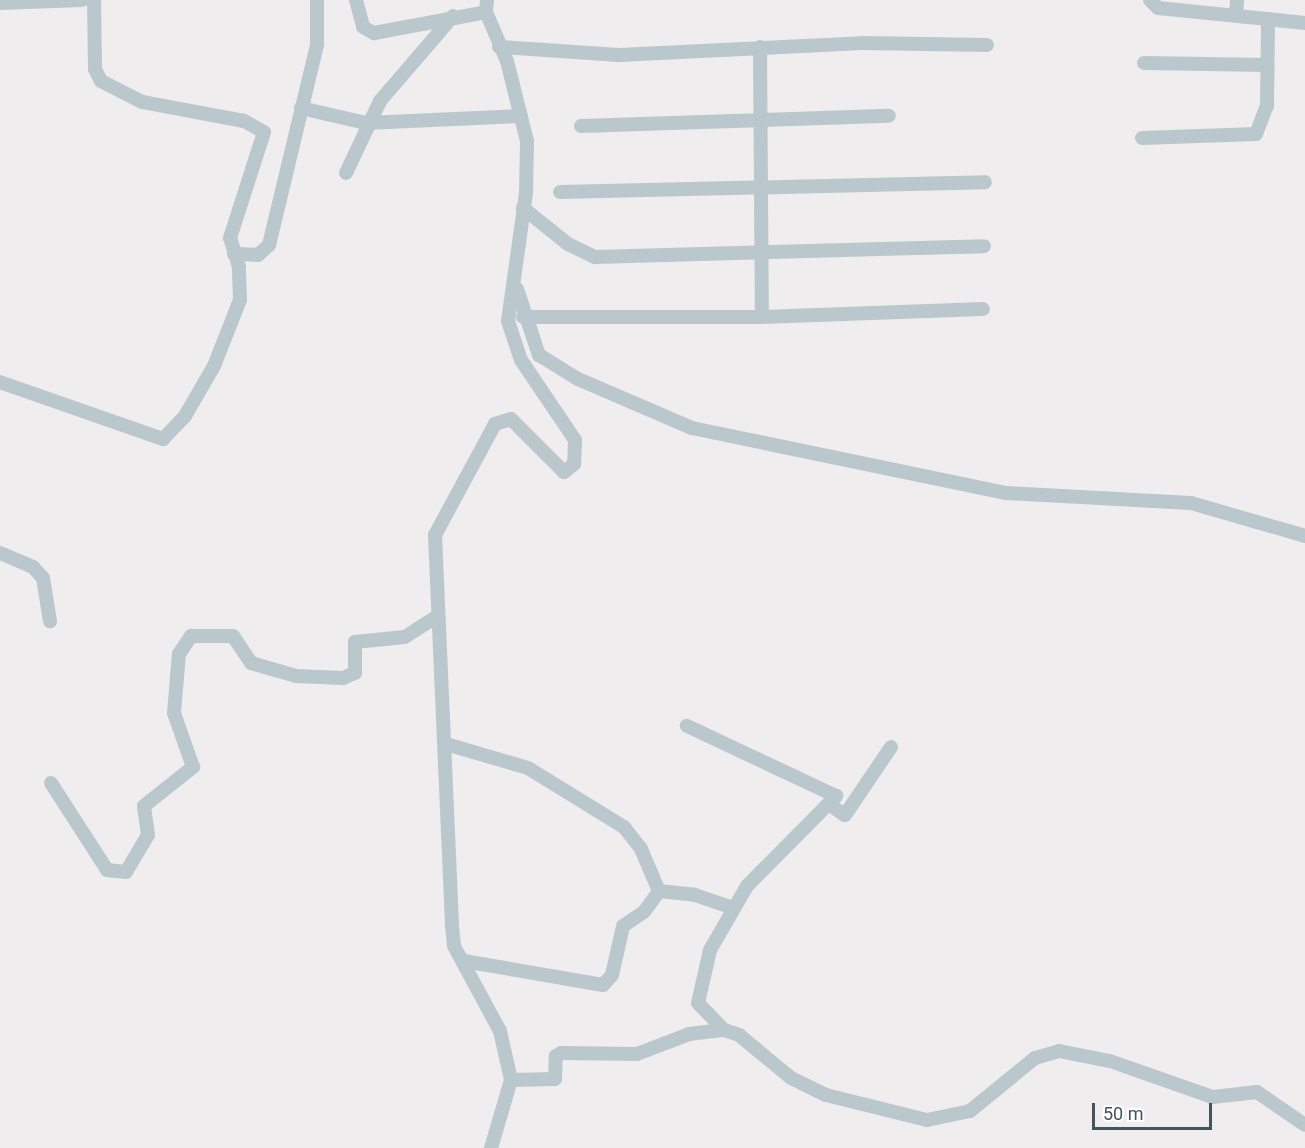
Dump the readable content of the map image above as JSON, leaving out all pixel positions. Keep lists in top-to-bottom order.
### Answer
{
  "scale_bar": "50 m"
}
